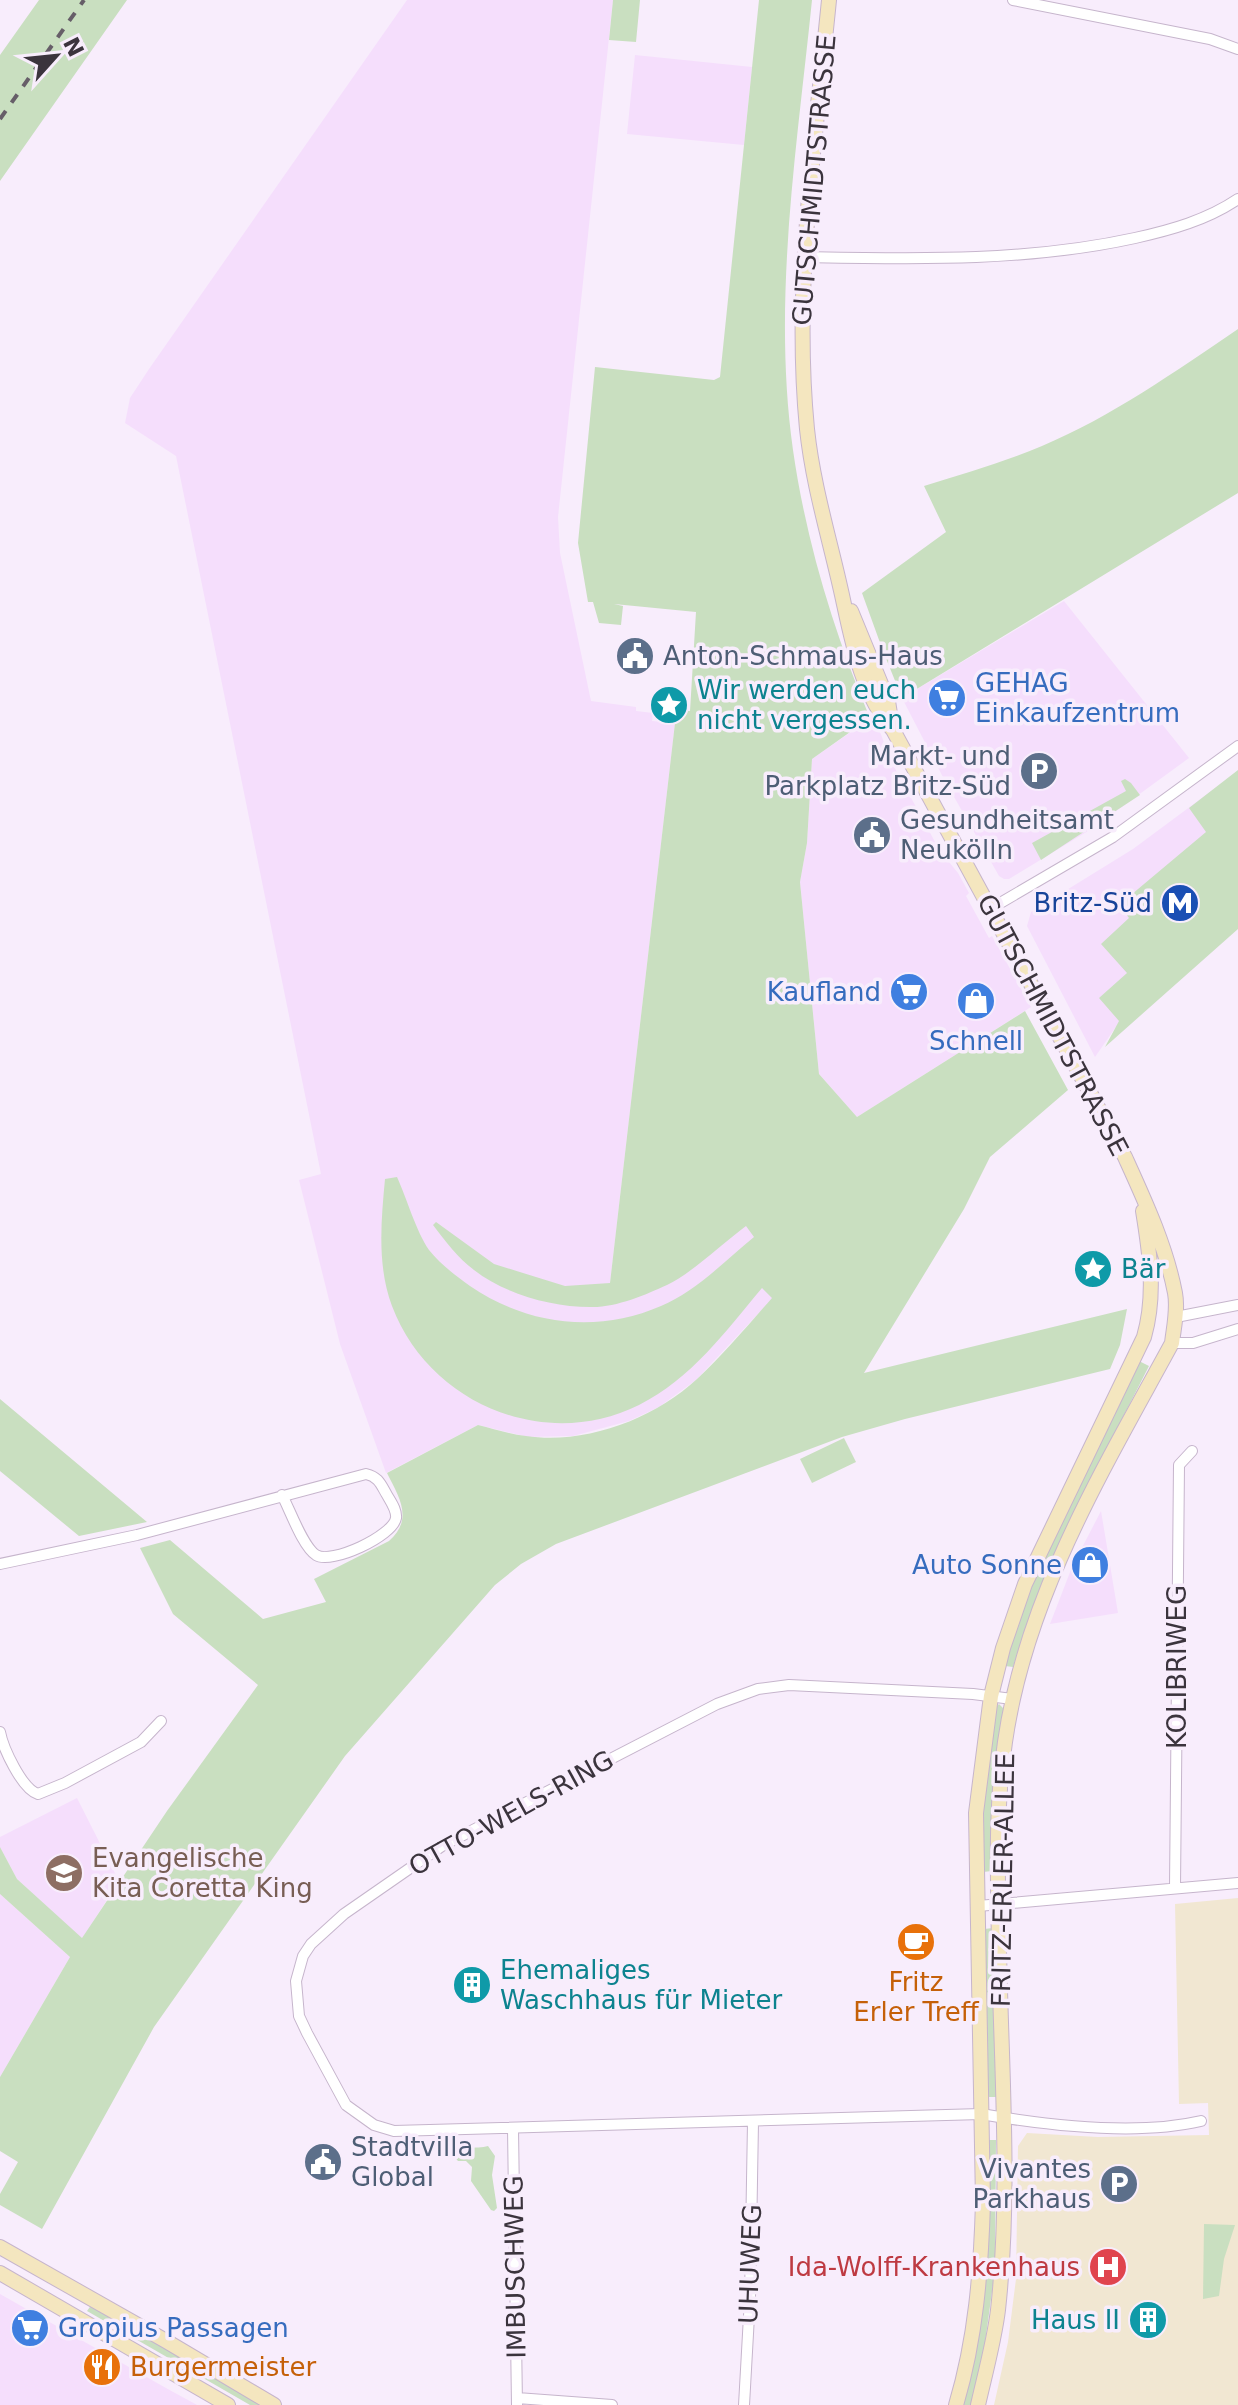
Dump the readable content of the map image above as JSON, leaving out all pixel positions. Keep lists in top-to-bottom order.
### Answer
{
  "streets": {
    "street": [
      "GUTSCHMIDTSTRASSE",
      "KOLIBRIWEG",
      "OTTO-WELS-RING",
      "FRITZ-ERLER-ALLEE",
      "UHUWEG",
      "IMBUSCHWEG"
    ]
  },
  "crossings": [
    ["GUTSCHMIDTSTRASSE", "FRITZ-ERLER-ALLEE"],
    ["OTTO-WELS-RING", "FRITZ-ERLER-ALLEE"],
    ["OTTO-WELS-RING", "UHUWEG"],
    ["OTTO-WELS-RING", "IMBUSCHWEG"]
  ],
  "places": {
    "public building": ["Anton-Schmaus-Haus", "Gesundheitsamt Neukölln", "Stadtvilla Global"],
    "supermarket": ["GEHAG Einkaufzentrum", "Kaufland", "Gropius Passagen"],
    "place": ["Wir werden euch nicht vergessen.", "Bär"],
    "parking": ["Markt- und Parkplatz Britz-Süd", "Vivantes Parkhaus"],
    "metro station": ["Britz-Süd"],
    "shop": ["Schnell", "Auto Sonne"],
    "school or university": ["Evangelische Kita Coretta King"],
    "cafe": ["Fritz Erler Treff"],
    "building": ["Ehemaliges Waschhaus für Mieter", "Haus II"],
    "hospital": ["Ida-Wolff-Krankenhaus"],
    "restaurant": ["Burgermeister"]
  },
  "north": "top right"
}
